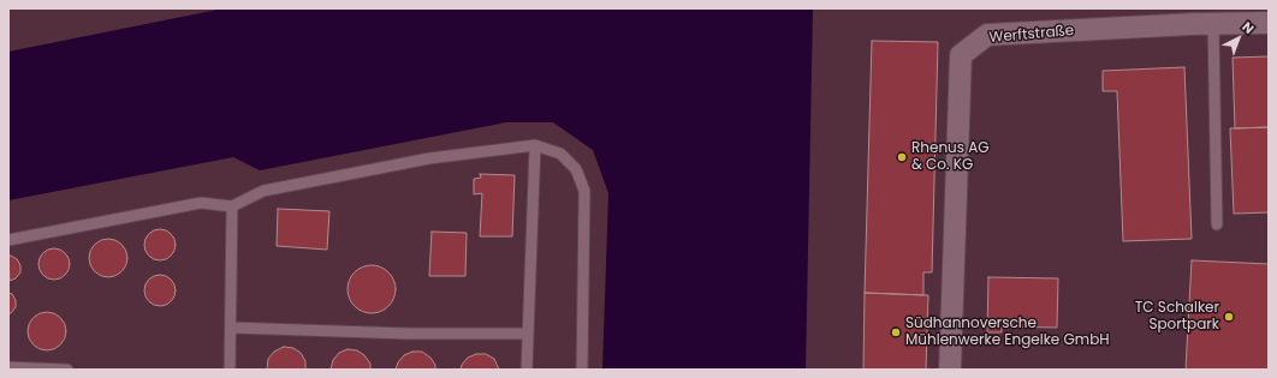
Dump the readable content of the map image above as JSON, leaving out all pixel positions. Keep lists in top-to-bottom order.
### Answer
{
  "streets": {
    "street": ["Werftstraße"]
  },
  "places": ["Rhenus AG & Co. KG", "TC Schalker Sportpark", "Südhannoversche Mühlenwerke Engelke GmbH"],
  "north": "top right"
}
